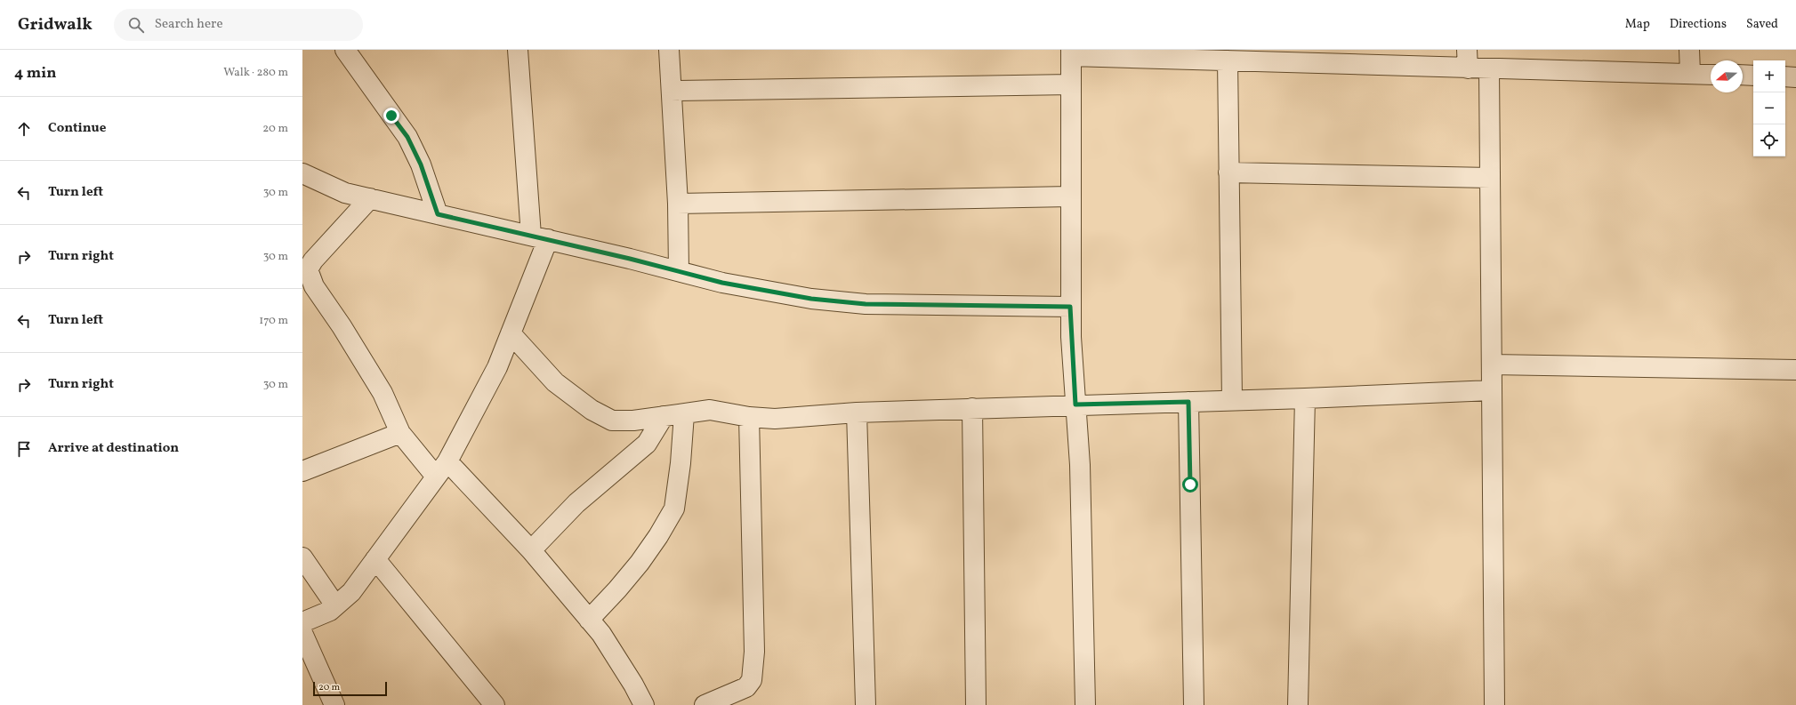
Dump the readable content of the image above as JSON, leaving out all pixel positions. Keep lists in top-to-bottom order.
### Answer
{
  "scale_bar": "20 m",
  "north": "left",
  "page": {
    "header": "Gridwalk",
    "search": "Search here",
    "nav": ["Map", "Directions", "Saved"],
    "heading": ["4 min", "Walk · 280 m"],
    "map_buttons": ["+", "−"],
    "list": [
      ["Continue", "20 m"],
      ["Turn left", "30 m"],
      ["Turn right", "30 m"],
      ["Turn left", "170 m"],
      ["Turn right", "30 m"],
      "Arrive at destination"
    ],
    "scale": "20 m"
  }
}
